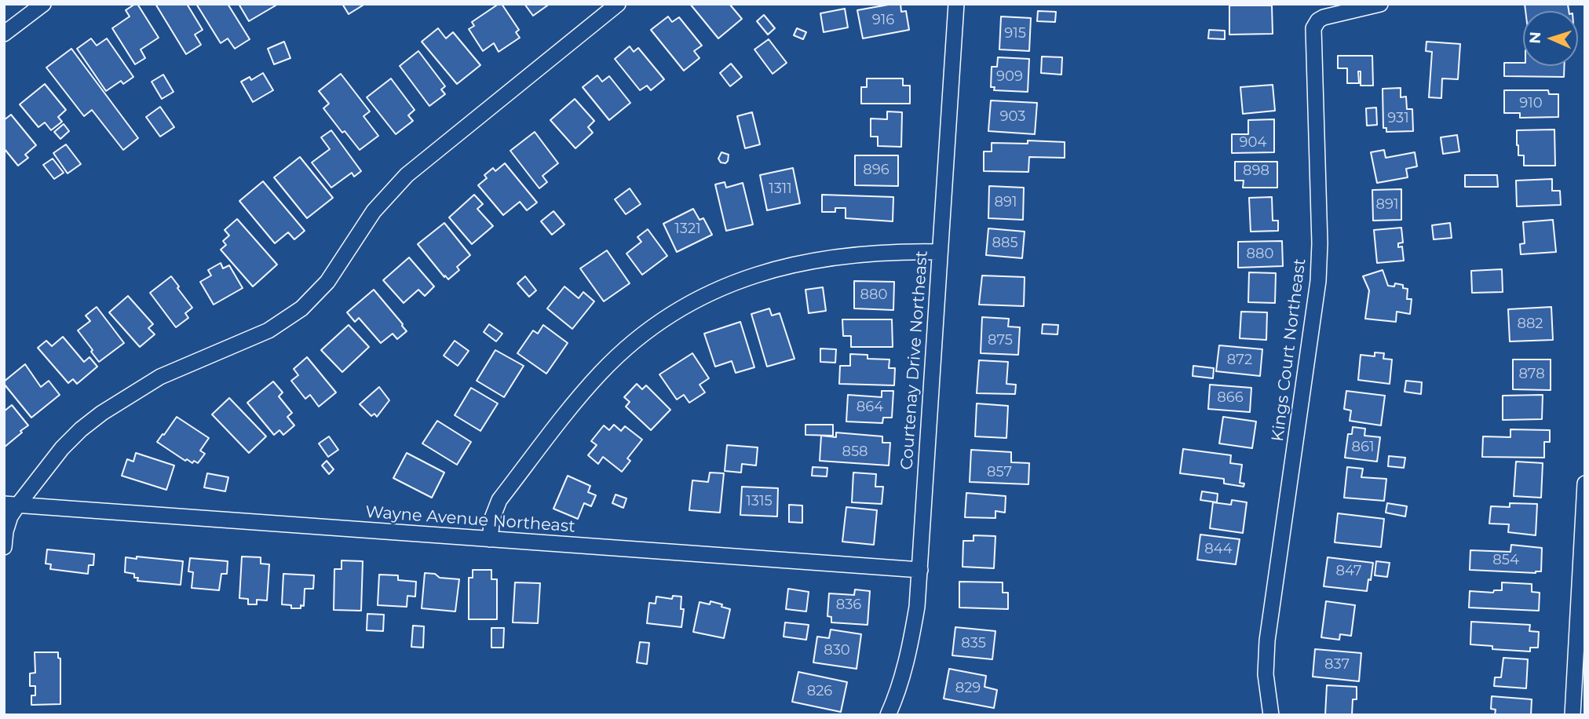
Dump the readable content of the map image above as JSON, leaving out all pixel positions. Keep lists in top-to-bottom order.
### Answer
{
  "streets": {
    "street": ["Kings Court Northeast", "Courtenay Drive Northeast", "Wayne Avenue Northeast"]
  },
  "crossings": [
    ["Courtenay Drive Northeast", "Wayne Avenue Northeast"]
  ],
  "house_numbers": [
    "916",
    "915",
    "909",
    "910",
    "903",
    "931",
    "904",
    "896",
    "898",
    "1311",
    "891",
    "891",
    "1321",
    "885",
    "880",
    "880",
    "882",
    "875",
    "872",
    "878",
    "866",
    "864",
    "861",
    "858",
    "857",
    "1315",
    "844",
    "854",
    "847",
    "836",
    "835",
    "830",
    "837",
    "829",
    "826"
  ],
  "north": "left"
}
